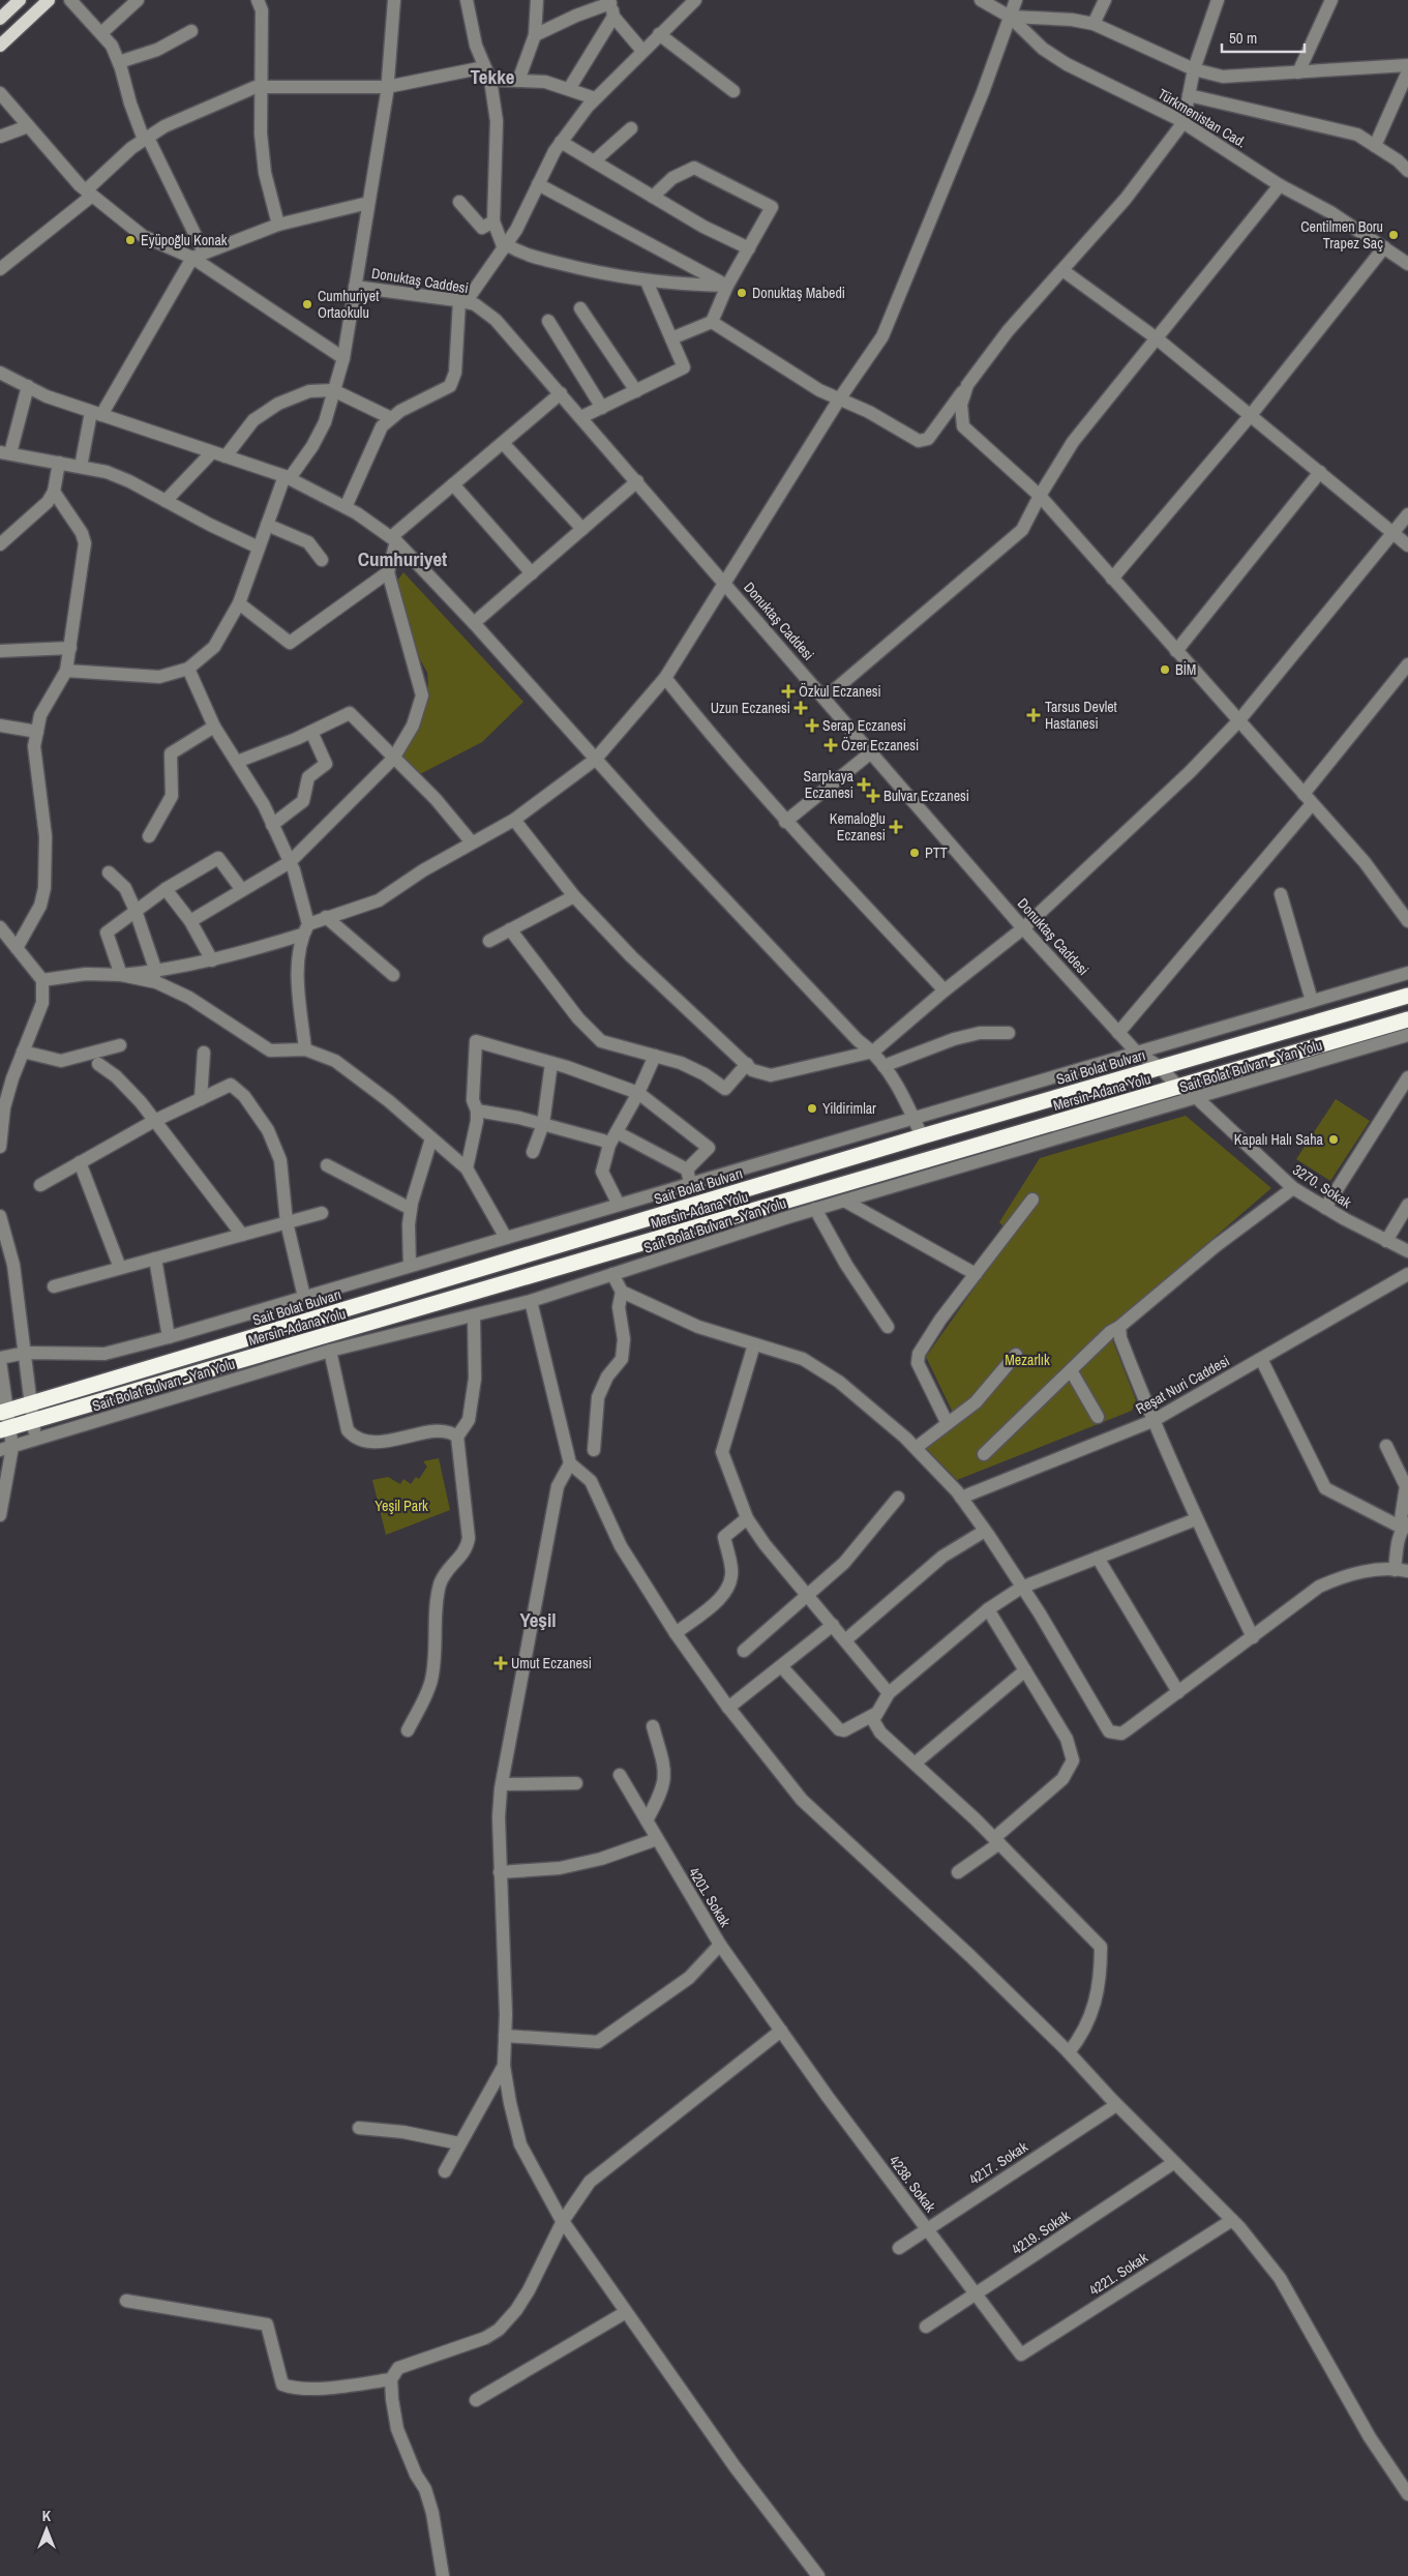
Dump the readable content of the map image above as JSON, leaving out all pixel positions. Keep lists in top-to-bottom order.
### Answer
{
  "streets": {
    "highway": ["Sait Bolat Bulvarı", "Mersin-Adana Yolu"],
    "street": [
      "Türkmenistan Cad.",
      "Donuktaş Caddesi",
      "Sait Bolat Bulvarı - Yan Yolu",
      "3270. Sokak",
      "Reşat Nuri Caddesi",
      "4201. Sokak",
      "4217. Sokak",
      "4238. Sokak",
      "4219. Sokak",
      "4221. Sokak"
    ]
  },
  "crossings": [
    ["Donuktaş Caddesi", "3270. Sokak"],
    ["Sait Bolat Bulvarı - Yan Yolu", "3270. Sokak"],
    ["Sait Bolat Bulvarı", "3270. Sokak"],
    ["Mersin-Adana Yolu", "3270. Sokak"],
    ["4201. Sokak", "4238. Sokak"],
    ["4217. Sokak", "4238. Sokak"],
    ["4238. Sokak", "4219. Sokak"],
    ["4238. Sokak", "4221. Sokak"]
  ],
  "districts": ["Tekke", "Cumhuriyet", "Yeşil"],
  "parks": ["Mezarlık", "Yeşil Park"],
  "places": {
    "other": [
      "Centilmen Boru Trapez Saç",
      "Eyüpoğlu Konak",
      "Donuktaş Mabedi",
      "Cumhuriyet Ortaokulu",
      "BİM",
      "PTT",
      "Yildirimlar",
      "Kapalı Halı Saha"
    ],
    "health": [
      "Özkul Eczanesi",
      "Uzun Eczanesi",
      "Tarsus Devlet Hastanesi",
      "Serap Eczanesi",
      "Özer Eczanesi",
      "Sarpkaya Eczanesi",
      "Bulvar Eczanesi",
      "Kemaloğlu Eczanesi",
      "Umut Eczanesi"
    ]
  },
  "scale_bar": "50 m",
  "north": "top"
}
